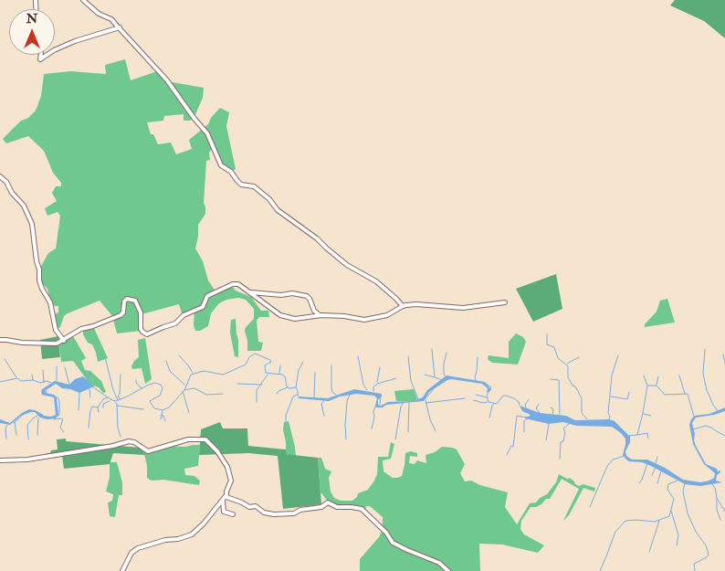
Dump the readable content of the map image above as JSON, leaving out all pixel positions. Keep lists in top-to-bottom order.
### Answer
{
  "north": "top"
}
